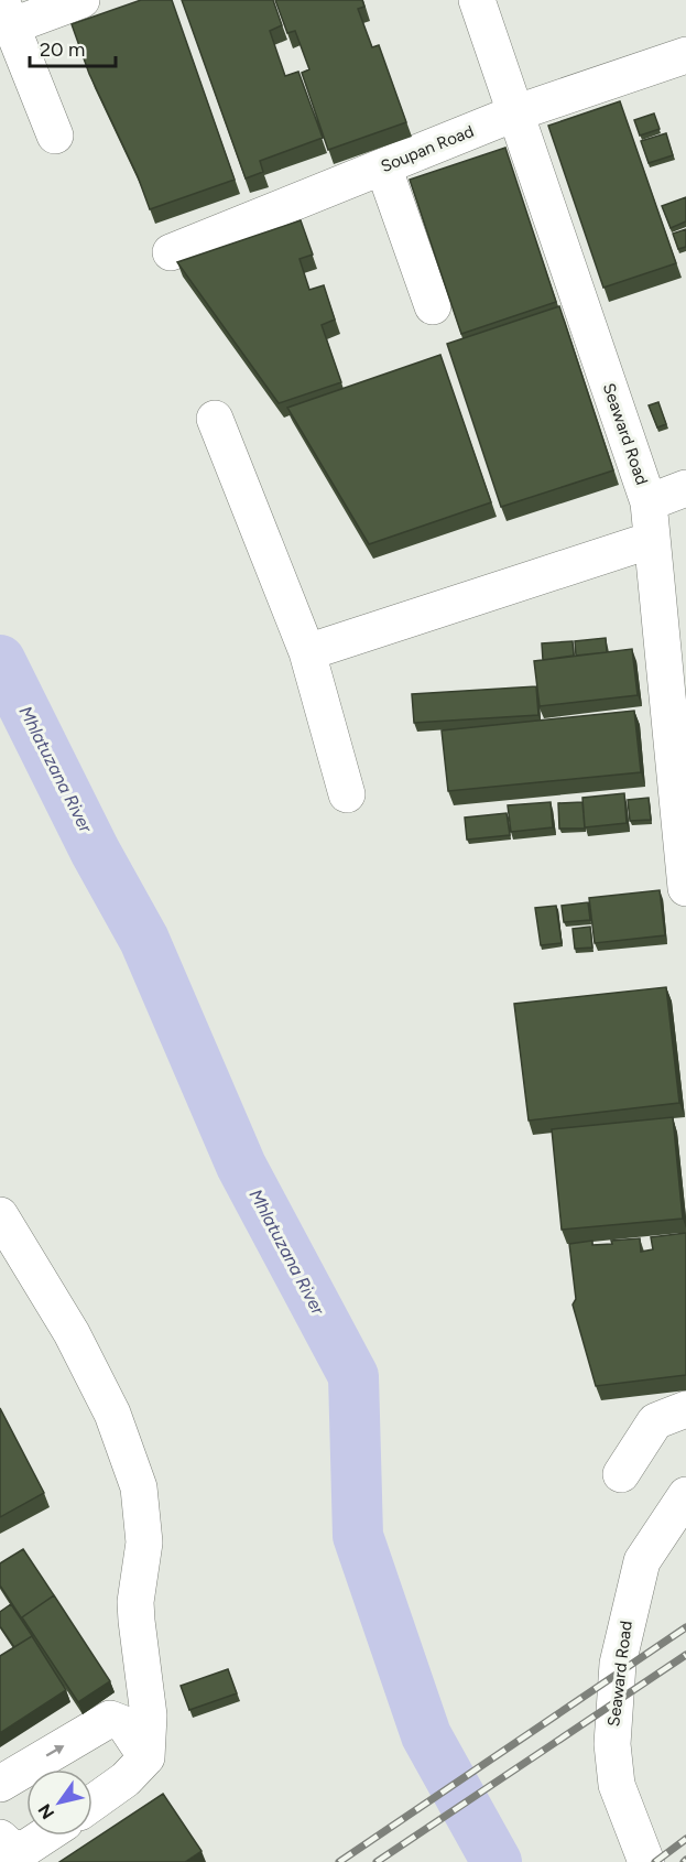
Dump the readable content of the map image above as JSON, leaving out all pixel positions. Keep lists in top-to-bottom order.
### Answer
{
  "streets": {
    "street": ["Soupan Road", "Seaward Road"]
  },
  "crossings": [
    ["Soupan Road", "Seaward Road"]
  ],
  "water": ["Mhlatuzana River"],
  "scale_bar": "20 m",
  "north": "bottom left"
}
